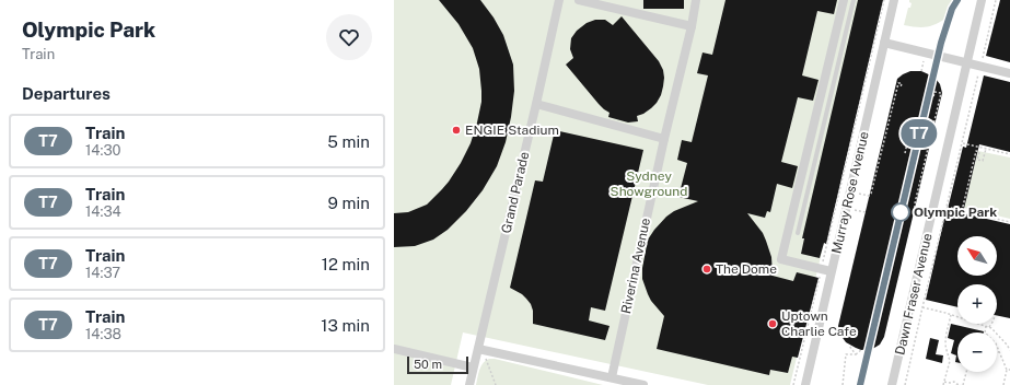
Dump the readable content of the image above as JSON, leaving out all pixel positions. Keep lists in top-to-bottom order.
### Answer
{
  "streets": {
    "street": [
      "Grand Parade",
      "Murray Rose Avenue",
      "Riverina Avenue",
      "Dawn Fraser Avenue"
    ]
  },
  "parks": ["Sydney Showground"],
  "places": [
    "ENGIE Stadium",
    "Olympic Park",
    "The Dome",
    "Uptown Charlie Cafe"
  ],
  "scale_bar": "50 m",
  "north": "top left",
  "page": {
    "heading": [
      ["Olympic Park", "Train"],
      "Departures"
    ],
    "on_map": "T7",
    "list": [
      {
        "mark": "T7",
        "name": "Train",
        "note": "14:30",
        "value": "5 min"
      },
      {
        "mark": "T7",
        "name": "Train",
        "note": "14:34",
        "value": "9 min"
      },
      {
        "mark": "T7",
        "name": "Train",
        "note": "14:37",
        "value": "12 min"
      },
      {
        "mark": "T7",
        "name": "Train",
        "note": "14:38",
        "value": "13 min"
      }
    ],
    "map_buttons": ["+", "−"],
    "scale": "50 m"
  }
}
